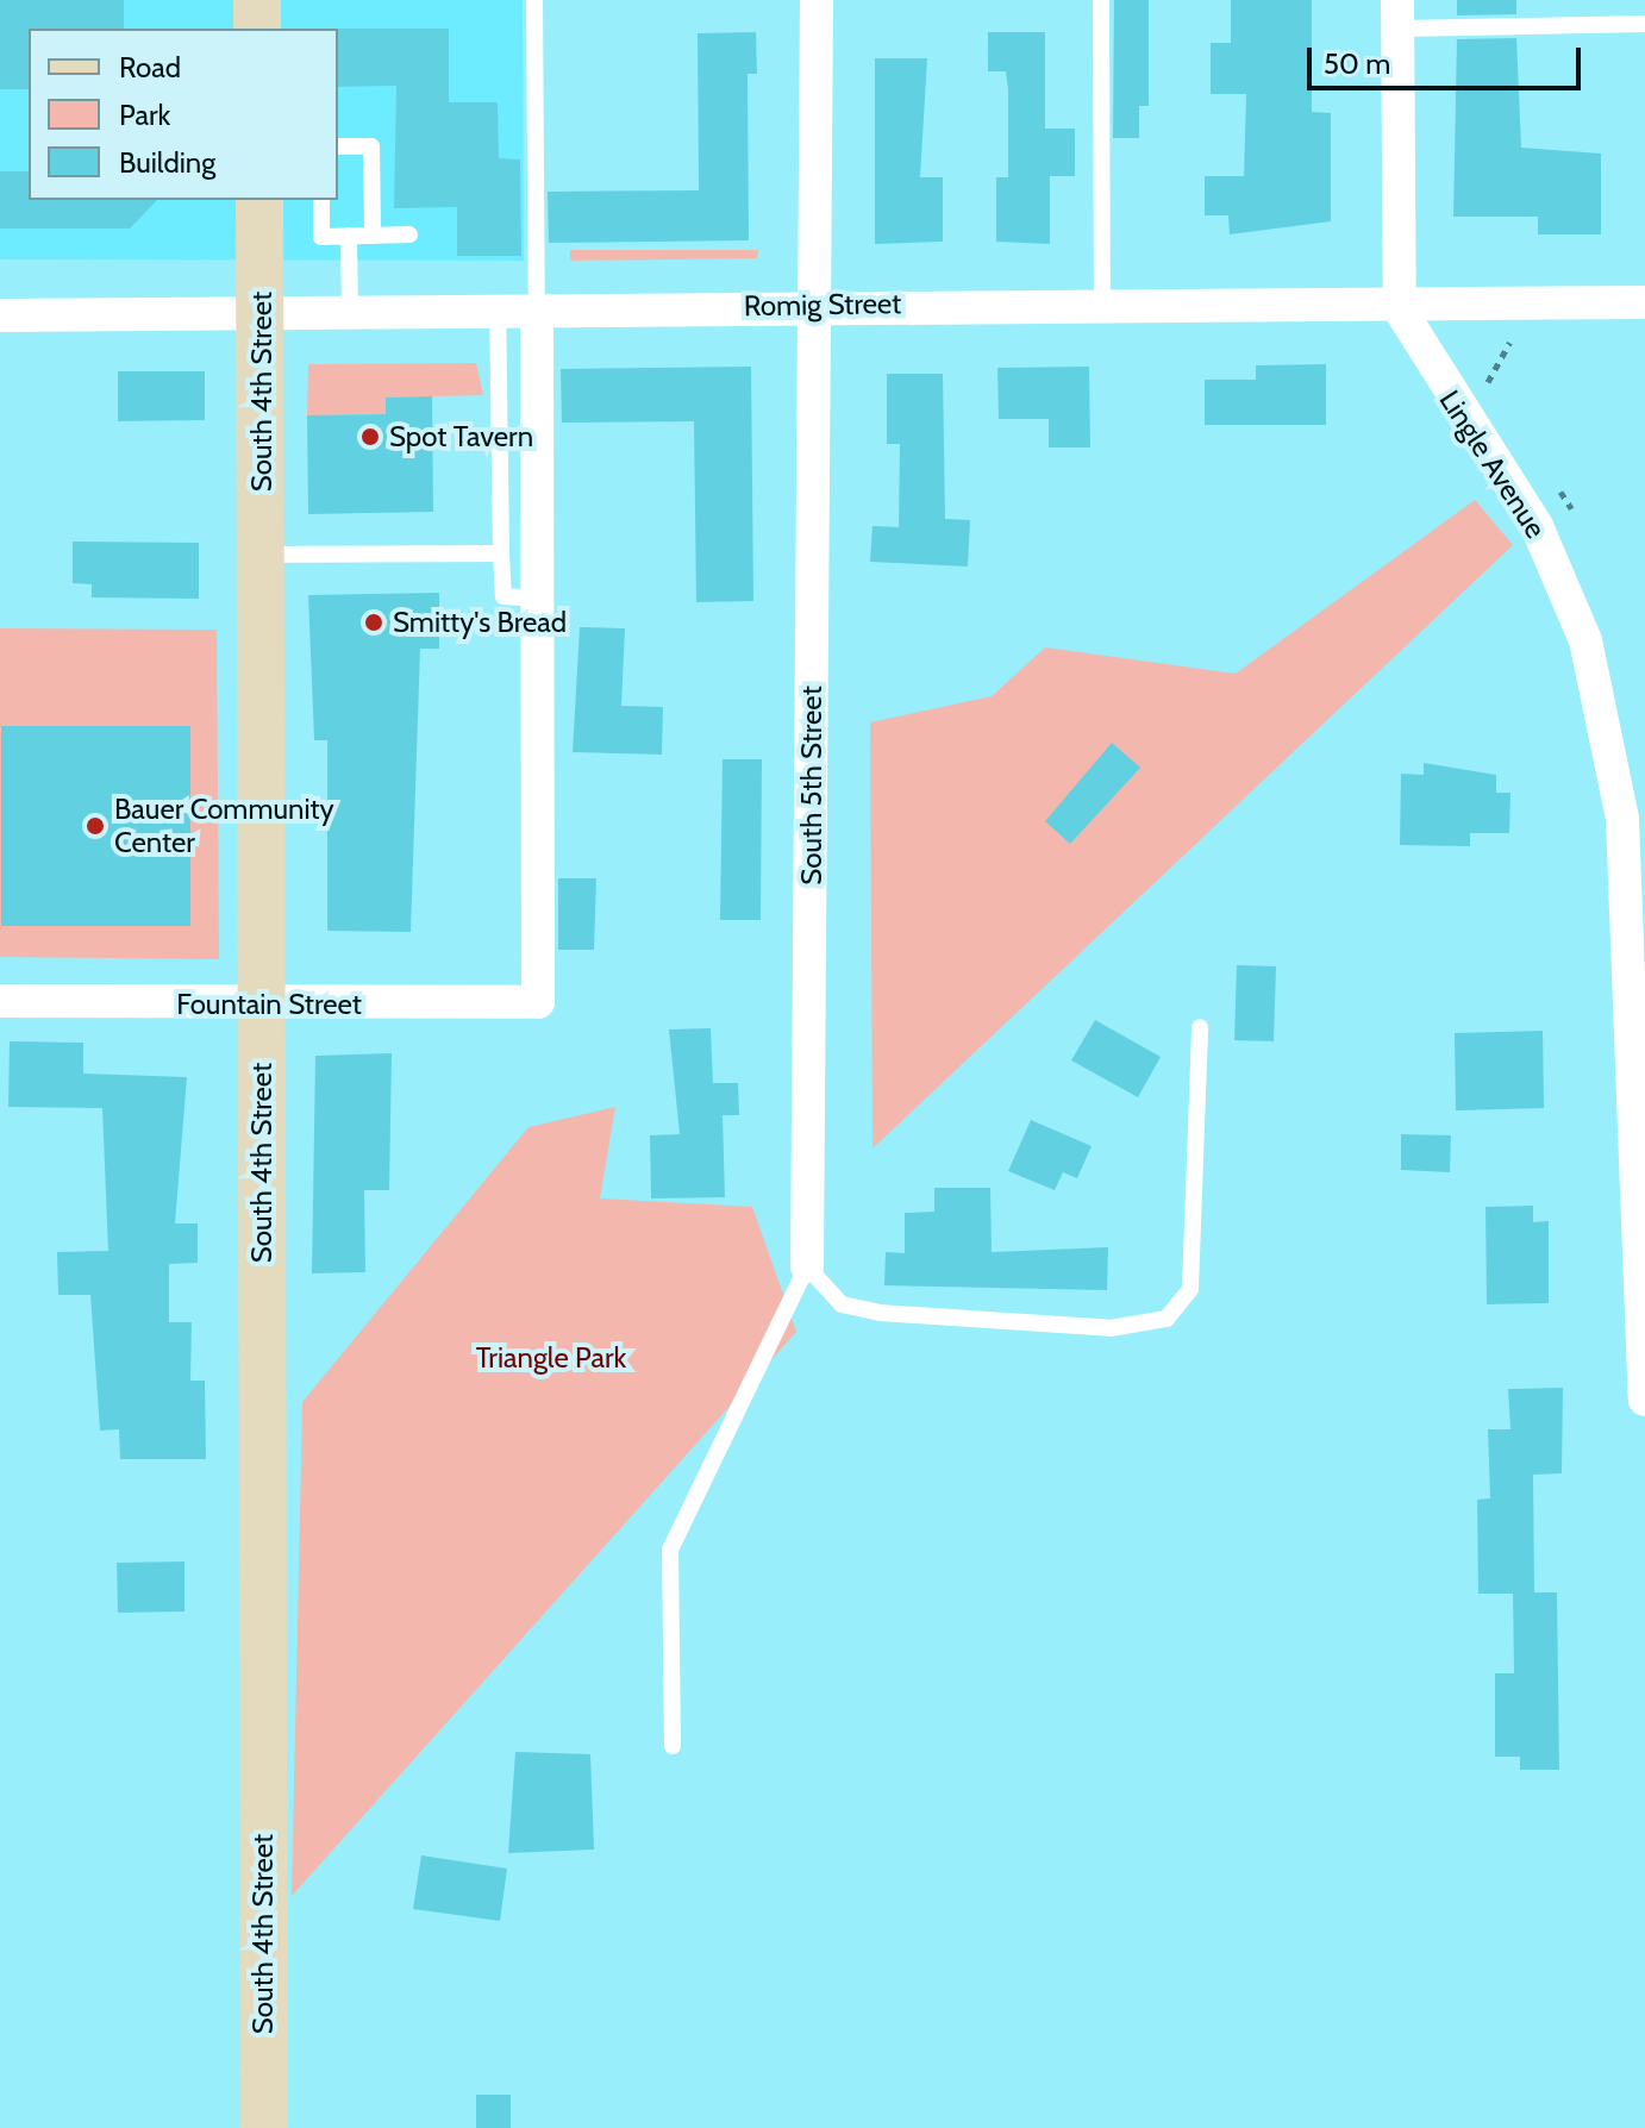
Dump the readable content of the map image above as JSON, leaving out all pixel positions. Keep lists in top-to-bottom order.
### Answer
{
  "streets": {
    "main road": ["South 4th Street"],
    "street": [
      "Romig Street",
      "Lingle Avenue",
      "South 5th Street",
      "Fountain Street"
    ]
  },
  "crossings": [
    ["Romig Street", "South 4th Street"],
    ["Romig Street", "Lingle Avenue"],
    ["Romig Street", "South 5th Street"],
    ["South 4th Street", "Fountain Street"]
  ],
  "parks": ["Triangle Park"],
  "places": ["Spot Tavern", "Smitty's Bread", "Bauer Community Center"],
  "legend": ["Road", "Park", "Building"],
  "scale_bar": "50 m"
}
